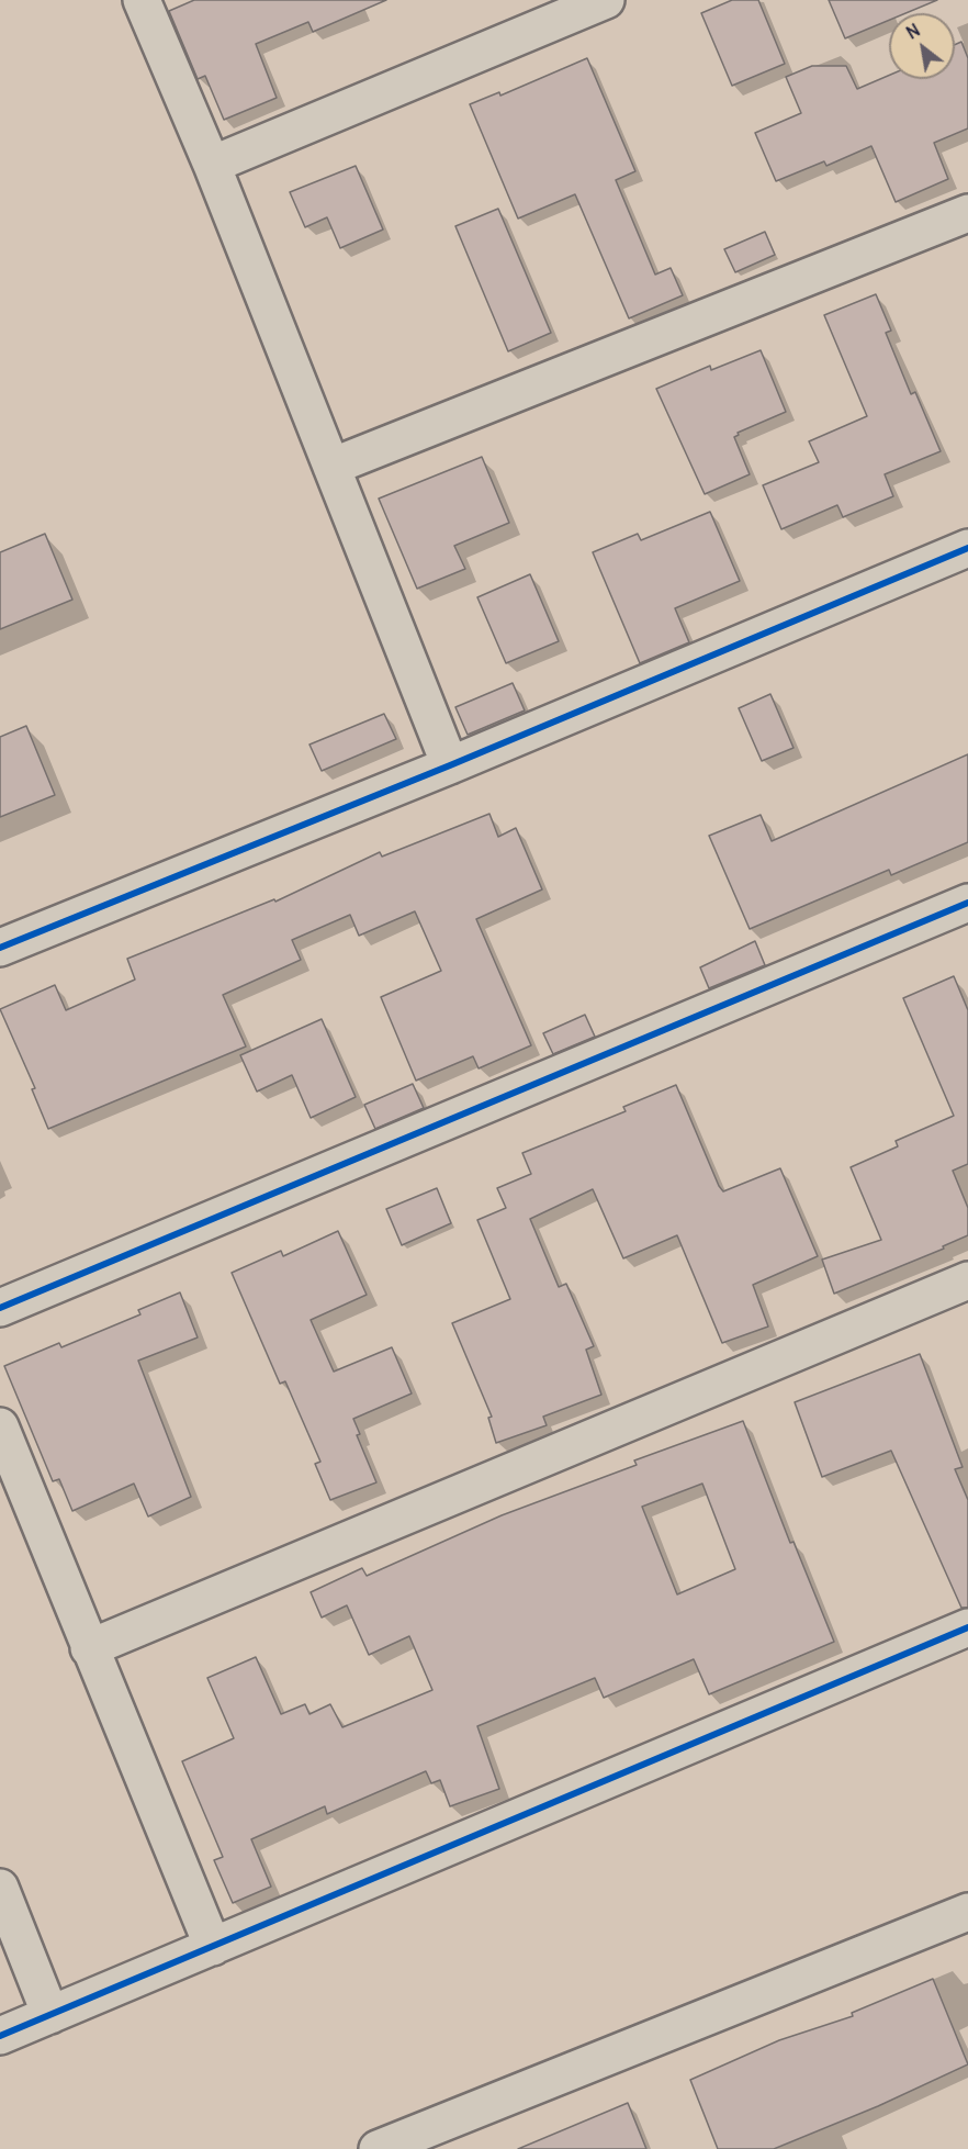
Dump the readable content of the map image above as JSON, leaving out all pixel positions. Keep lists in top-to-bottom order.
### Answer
{
  "north": "top left"
}
